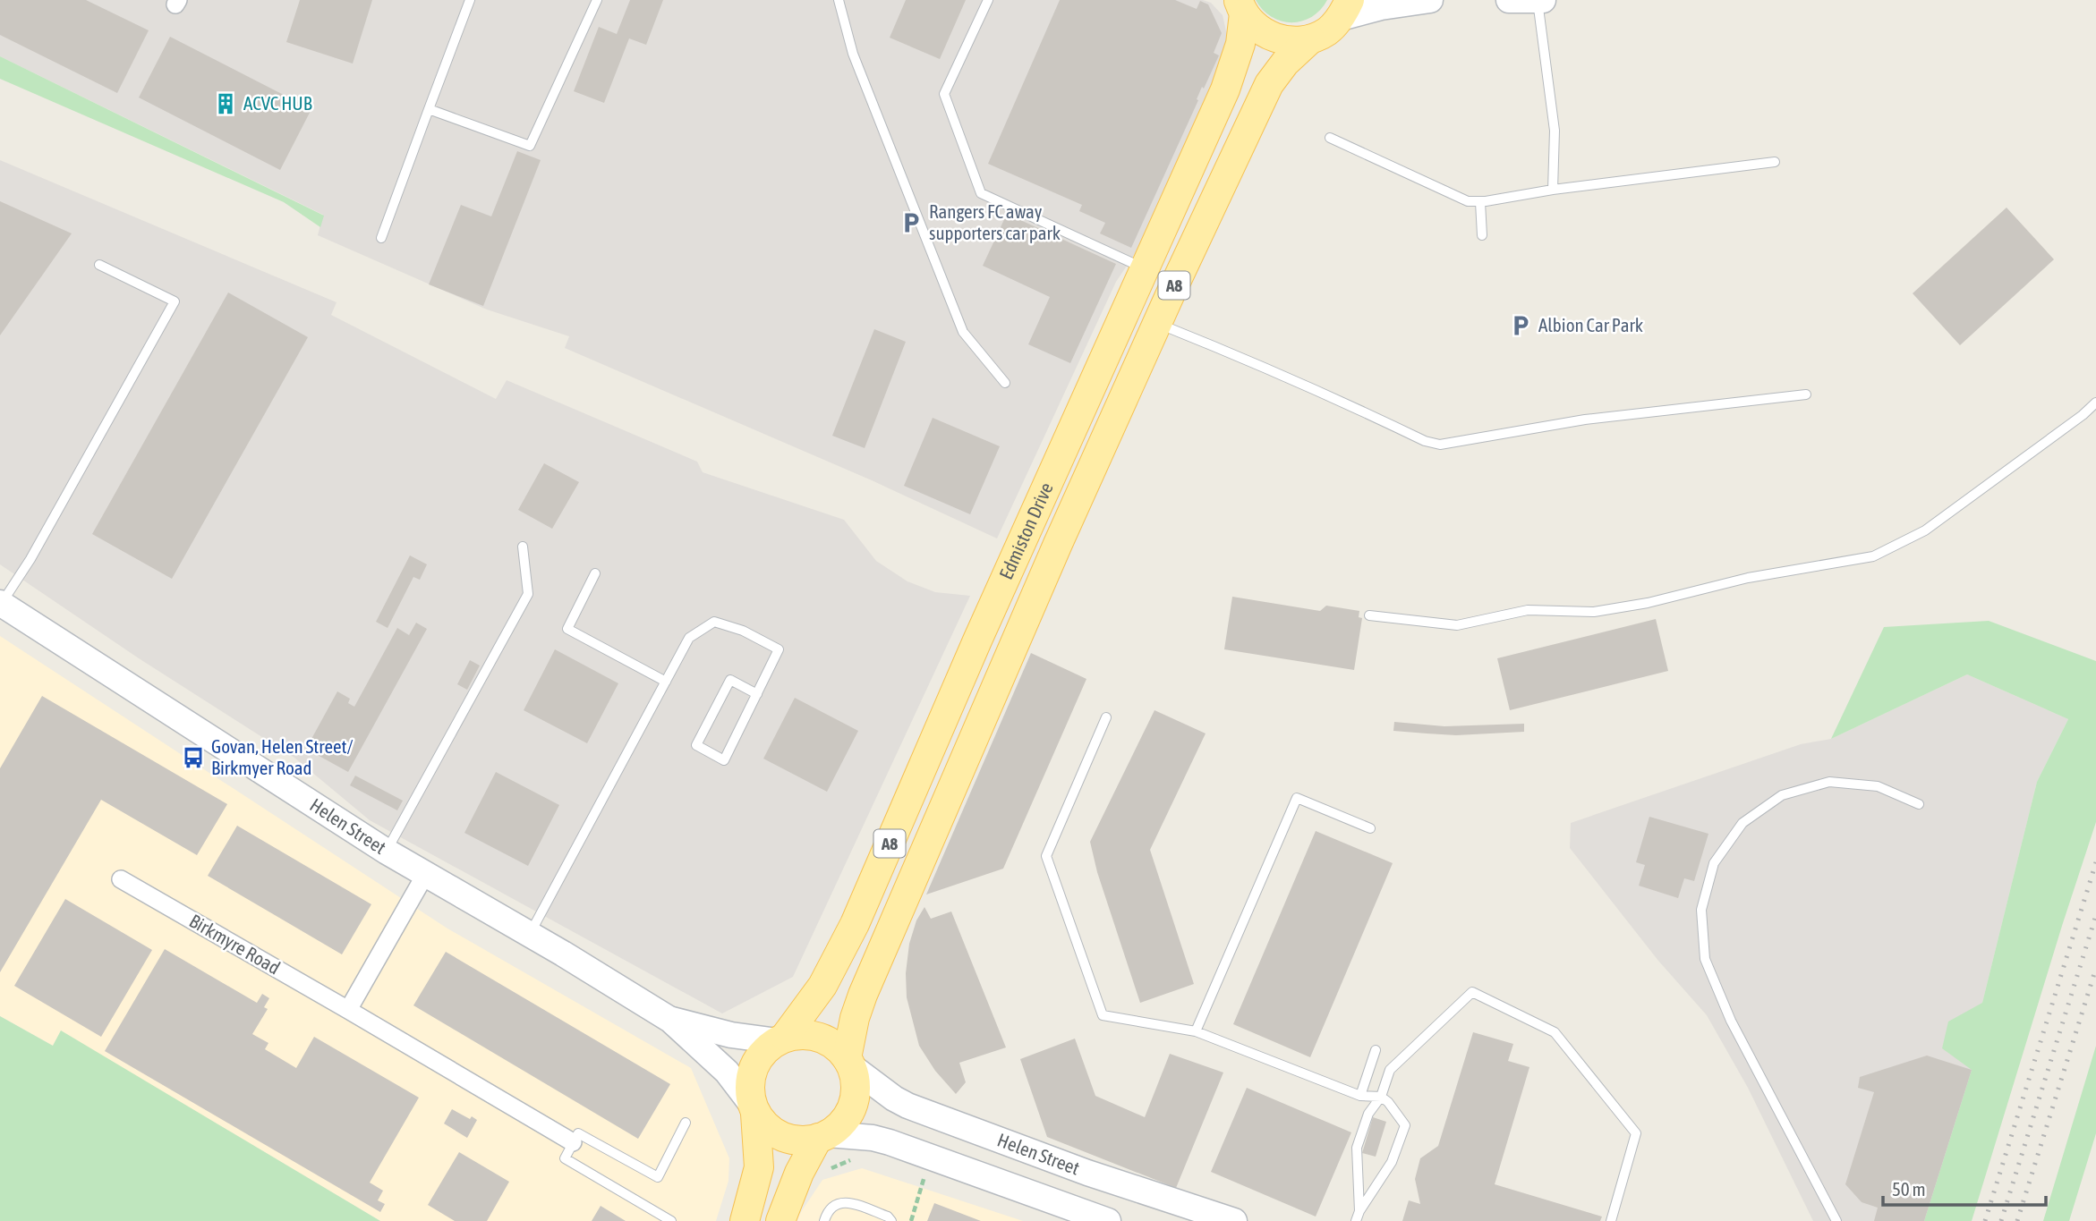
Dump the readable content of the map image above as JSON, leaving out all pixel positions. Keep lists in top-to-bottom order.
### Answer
{
  "streets": {
    "main road": ["A8", "Edmiston Drive"],
    "street": ["Helen Street", "Birkmyre Road"]
  },
  "crossings": [
    ["Edmiston Drive", "Helen Street"]
  ],
  "places": {
    "building": ["ACVC HUB"],
    "parking": ["Rangers FC away supporters car park", "Albion Car Park"],
    "bus stop": ["Govan, Helen Street/ Birkmyer Road"]
  },
  "scale_bar": "50 m"
}
